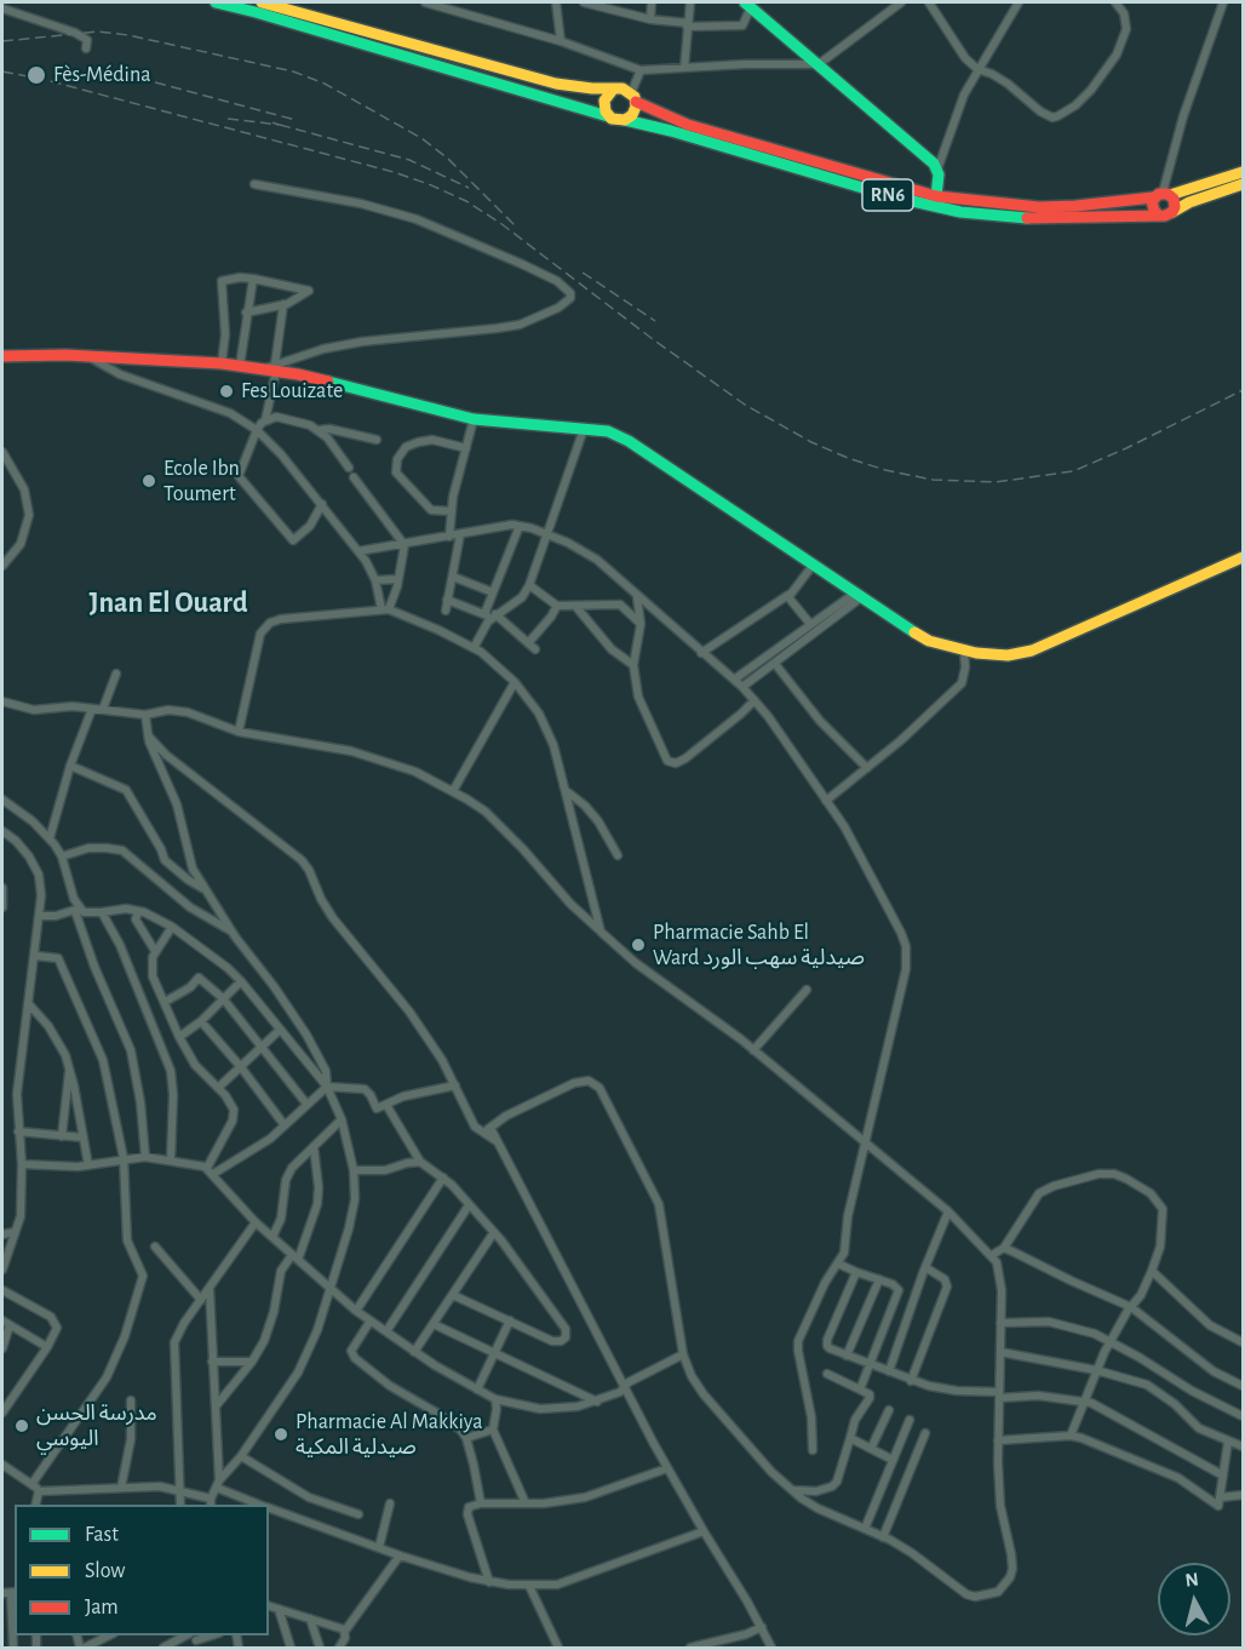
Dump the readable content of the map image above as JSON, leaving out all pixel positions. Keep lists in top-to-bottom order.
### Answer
{
  "streets": {
    "main road": ["RN6"]
  },
  "districts": ["Jnan El Ouard"],
  "places": [
    "Fès-Médina",
    "Fes Louizate",
    "Ecole Ibn Toumert",
    "Pharmacie Sahb El Ward صيدلية سهب الورد",
    "مدرسة الحسن اليوسي",
    "Pharmacie Al Makkiya صيدلية المكية"
  ],
  "legend": ["Fast", "Slow", "Jam"],
  "north": "top"
}
